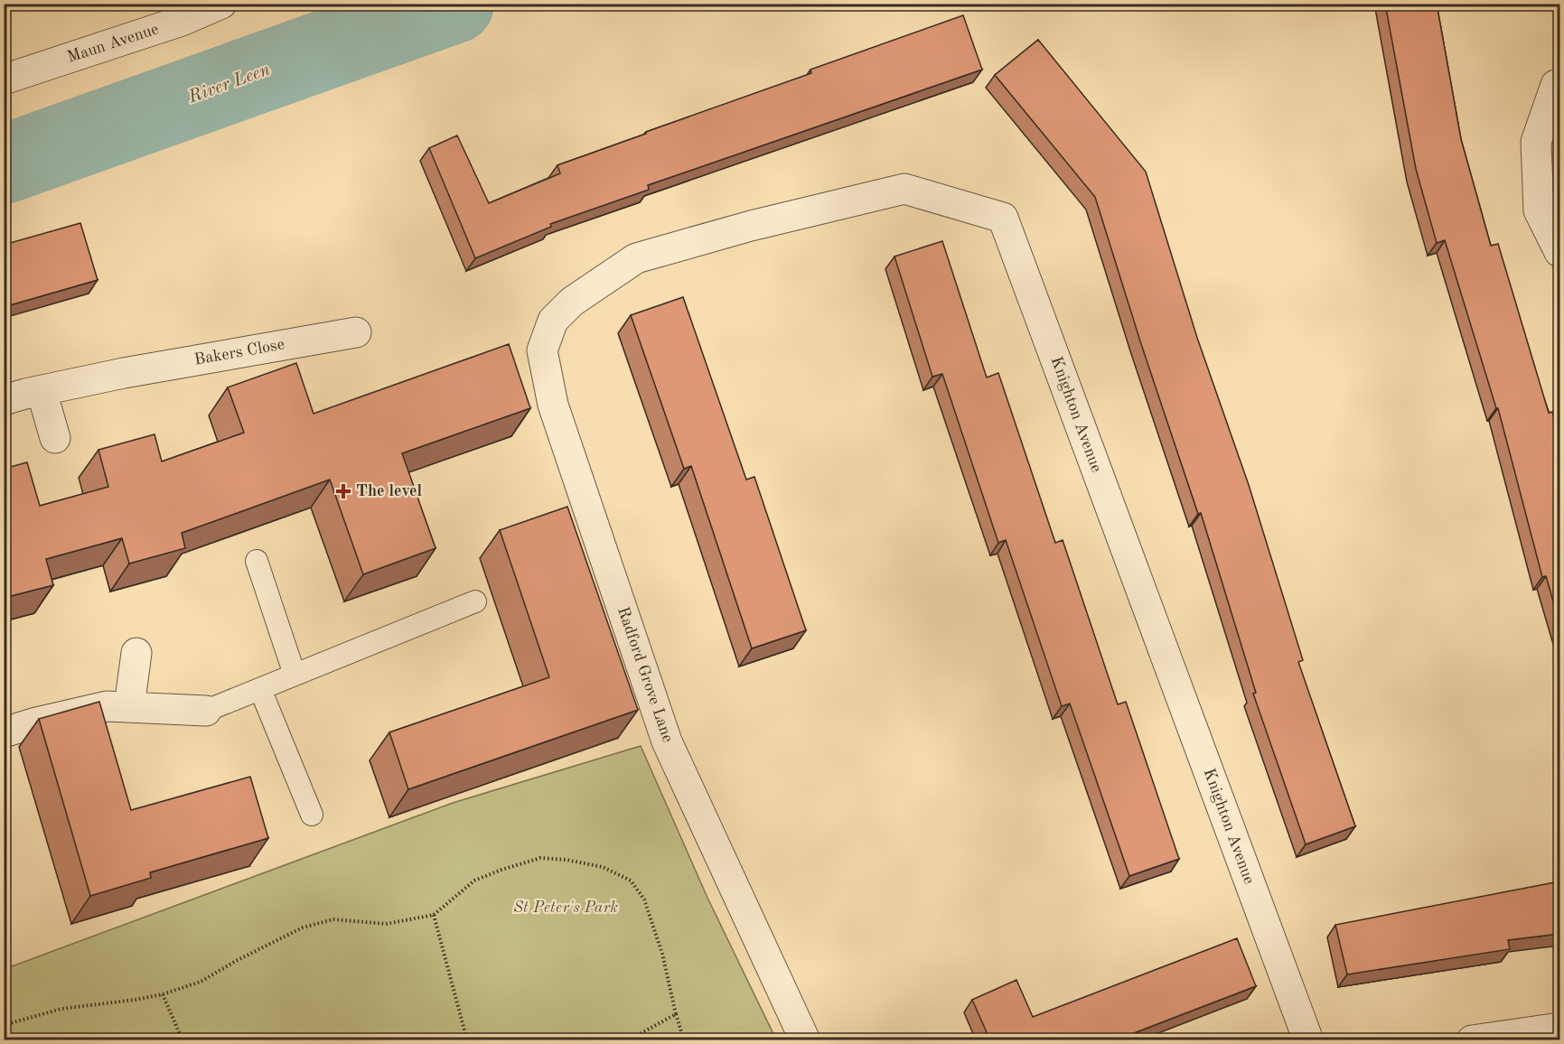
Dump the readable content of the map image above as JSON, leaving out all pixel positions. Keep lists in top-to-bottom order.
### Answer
{
  "streets": {
    "street": [
      "Maun Avenue",
      "Bakers Close",
      "Knighton Avenue",
      "Radford Grove Lane"
    ]
  },
  "crossings": [
    ["Knighton Avenue", "Radford Grove Lane"]
  ],
  "water": ["River Leen"],
  "parks": ["St Peter's Park"],
  "places": {
    "health": ["The level"]
  }
}
